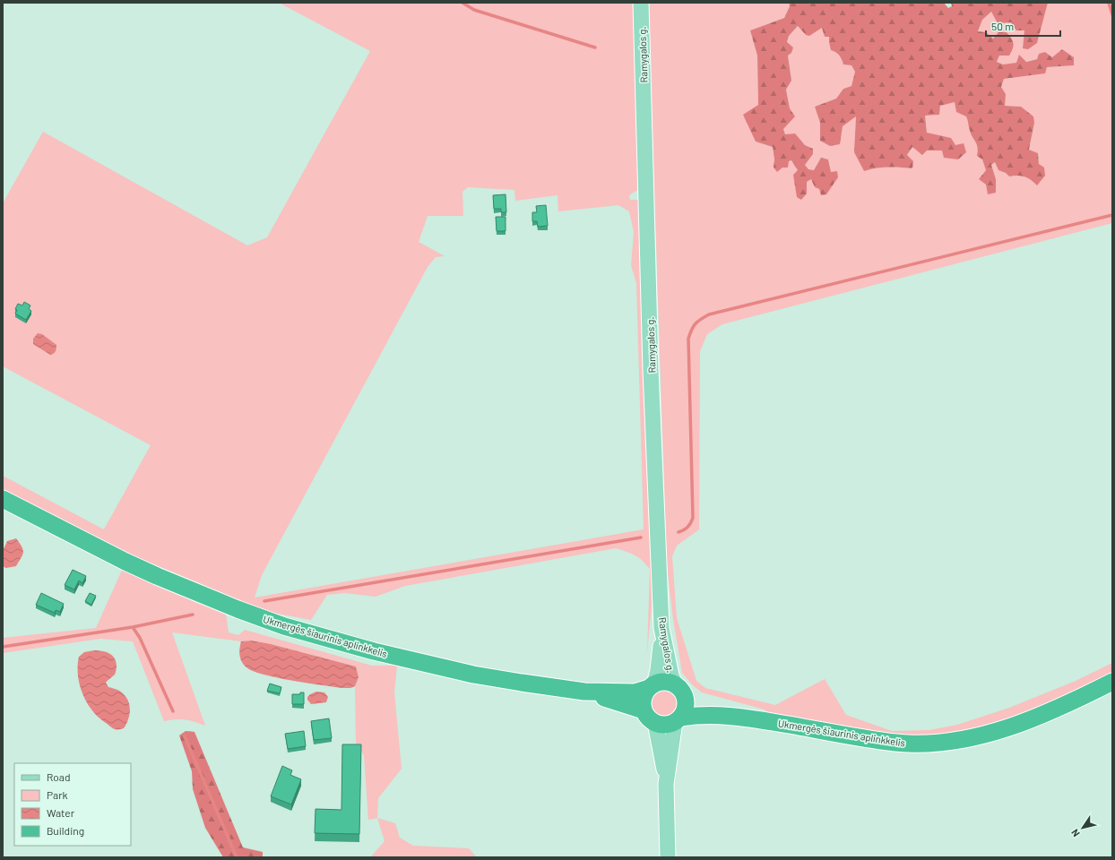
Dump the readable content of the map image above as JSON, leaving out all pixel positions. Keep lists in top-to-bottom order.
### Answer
{
  "streets": {
    "highway": ["Ukmergės šiaurinis aplinkkelis"],
    "main road": ["Ramygalos g."]
  },
  "crossings": [
    ["Ramygalos g.", "Ukmergės šiaurinis aplinkkelis"]
  ],
  "legend": [
    "Road",
    "Park",
    "Water",
    "Building"
  ],
  "scale_bar": "50 m",
  "north": "bottom left"
}
